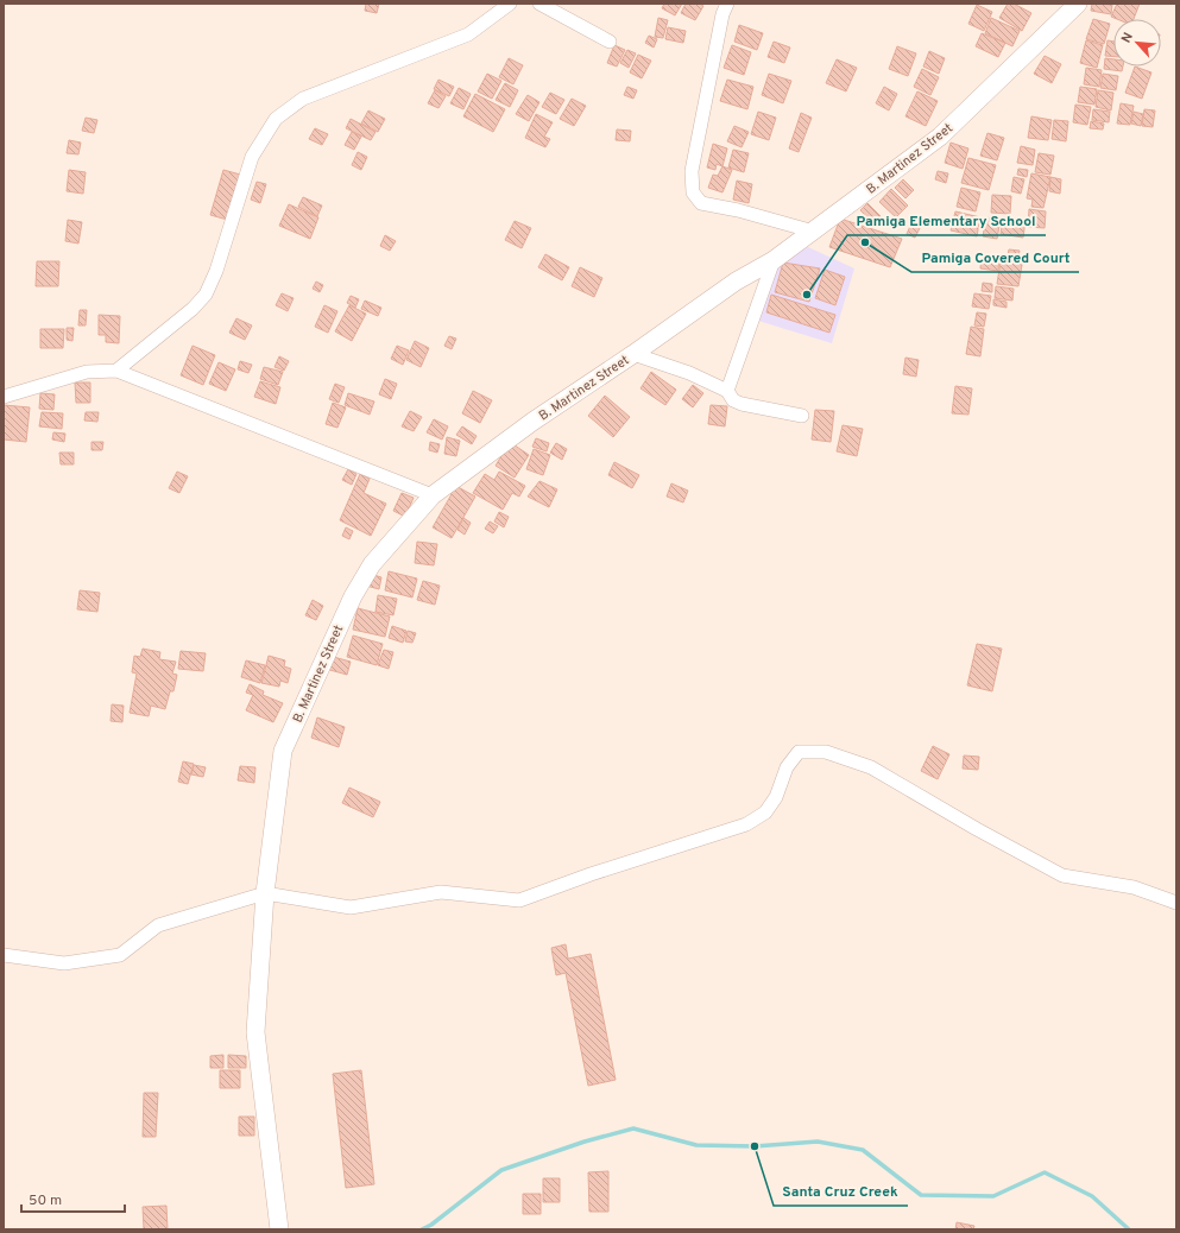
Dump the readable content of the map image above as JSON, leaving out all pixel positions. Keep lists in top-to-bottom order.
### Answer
{
  "streets": {
    "street": ["B. Martinez Street"]
  },
  "places": ["Pamiga Covered Court", "Pamiga Elementary School", "Santa Cruz Creek"],
  "scale_bar": "50 m",
  "north": "top left"
}
